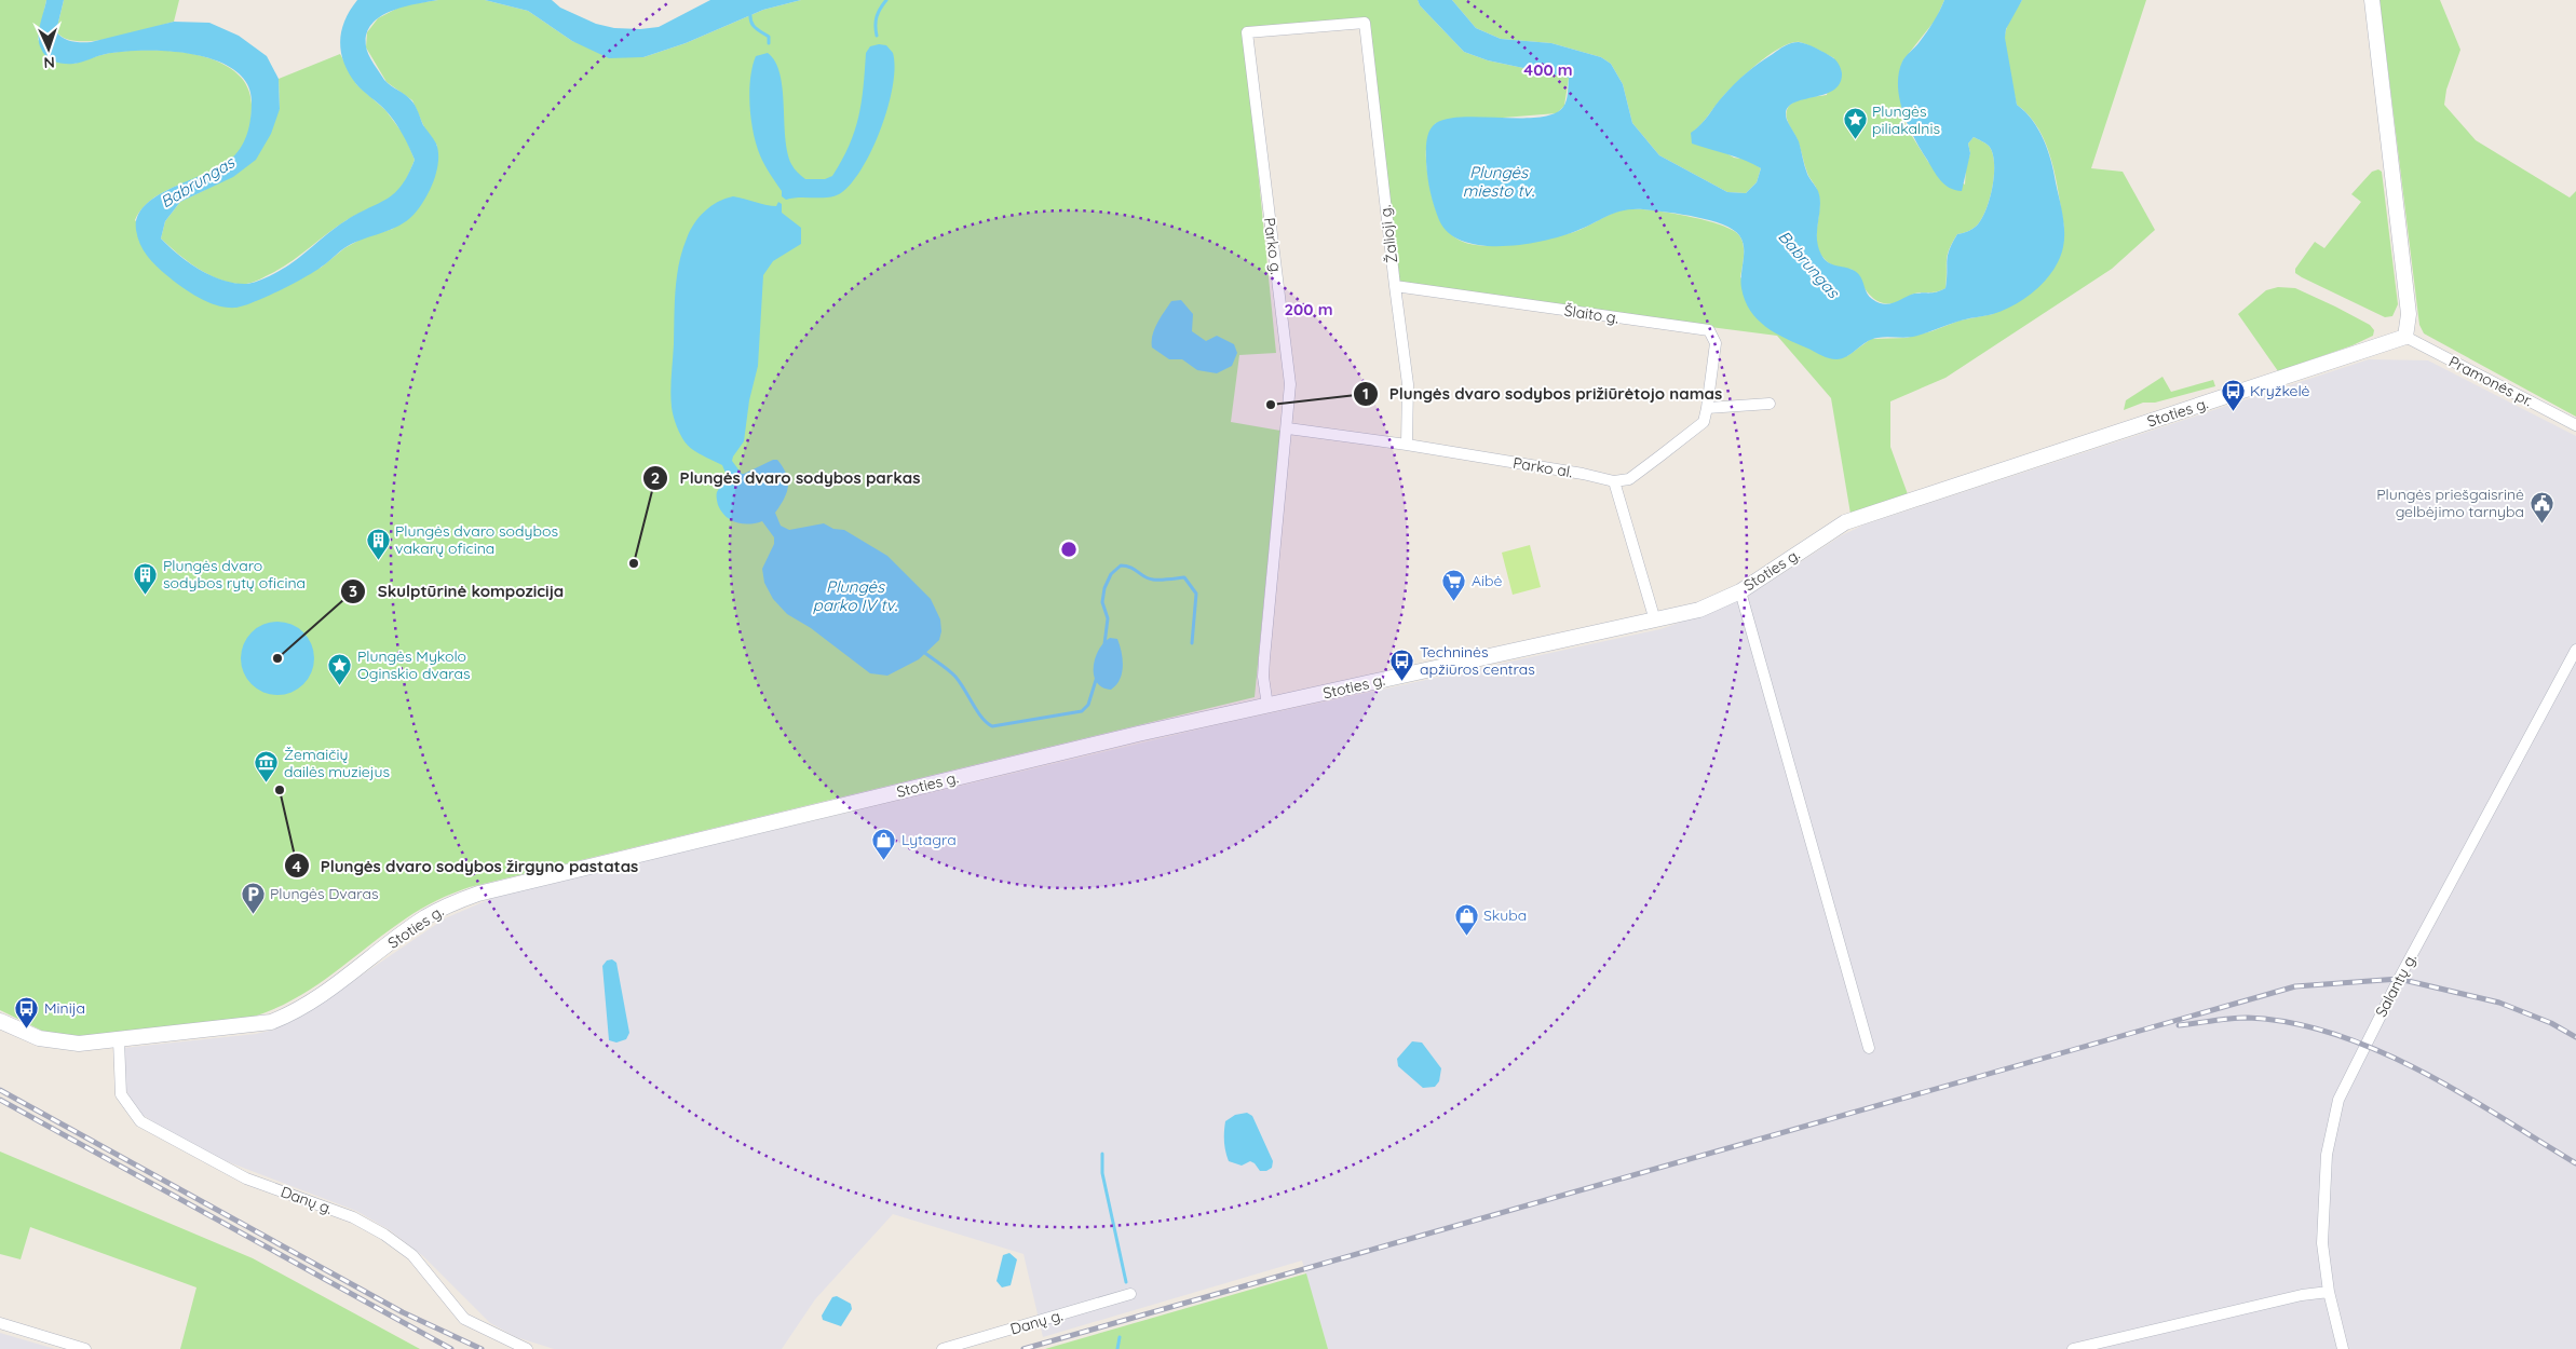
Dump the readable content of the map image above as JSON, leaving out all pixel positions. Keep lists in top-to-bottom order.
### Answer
{
  "streets": {
    "main road": ["Stoties g."],
    "street": [
      "Žalioji g.",
      "Parko g.",
      "Šlaito g.",
      "Pramonės pr.",
      "Parko al.",
      "Salantų g.",
      "Danų g."
    ]
  },
  "crossings": [
    ["Žalioji g.", "Parko g."],
    ["Žalioji g.", "Šlaito g."],
    ["Žalioji g.", "Parko al."],
    ["Parko g.", "Stoties g."],
    ["Parko g.", "Parko al."],
    ["Pramonės pr.", "Stoties g."],
    ["Stoties g.", "Danų g."]
  ],
  "water": ["Plungės miesto tv.", "Babrungas", "Plungės parko IV tv."],
  "places": {
    "place": ["Plungės piliakalnis", "Plungės Mykolo Oginskio dvaras"],
    "other": [
      "Plungės dvaro sodybos prižiūrėtojo namas",
      "Plungės dvaro sodybos parkas",
      "Skulptūrinė kompozicija",
      "Plungės dvaro sodybos žirgyno pastatas"
    ],
    "bus stop": ["Kryžkelė", "Techninės apžiūros centras", "Minija"],
    "public building": ["Plungės priešgaisrinė gelbėjimo tarnyba"],
    "building": ["Plungės dvaro sodybos vakarų oficina", "Plungės dvaro sodybos rytų oficina"],
    "supermarket": ["Aibė"],
    "museum": ["Žemaičių dailės muziejus"],
    "shop": ["Lytagra", "Skuba"],
    "parking": ["Plungės Dvaras"]
  },
  "north": "bottom",
  "rings": ["400 m", "200 m"]
}
